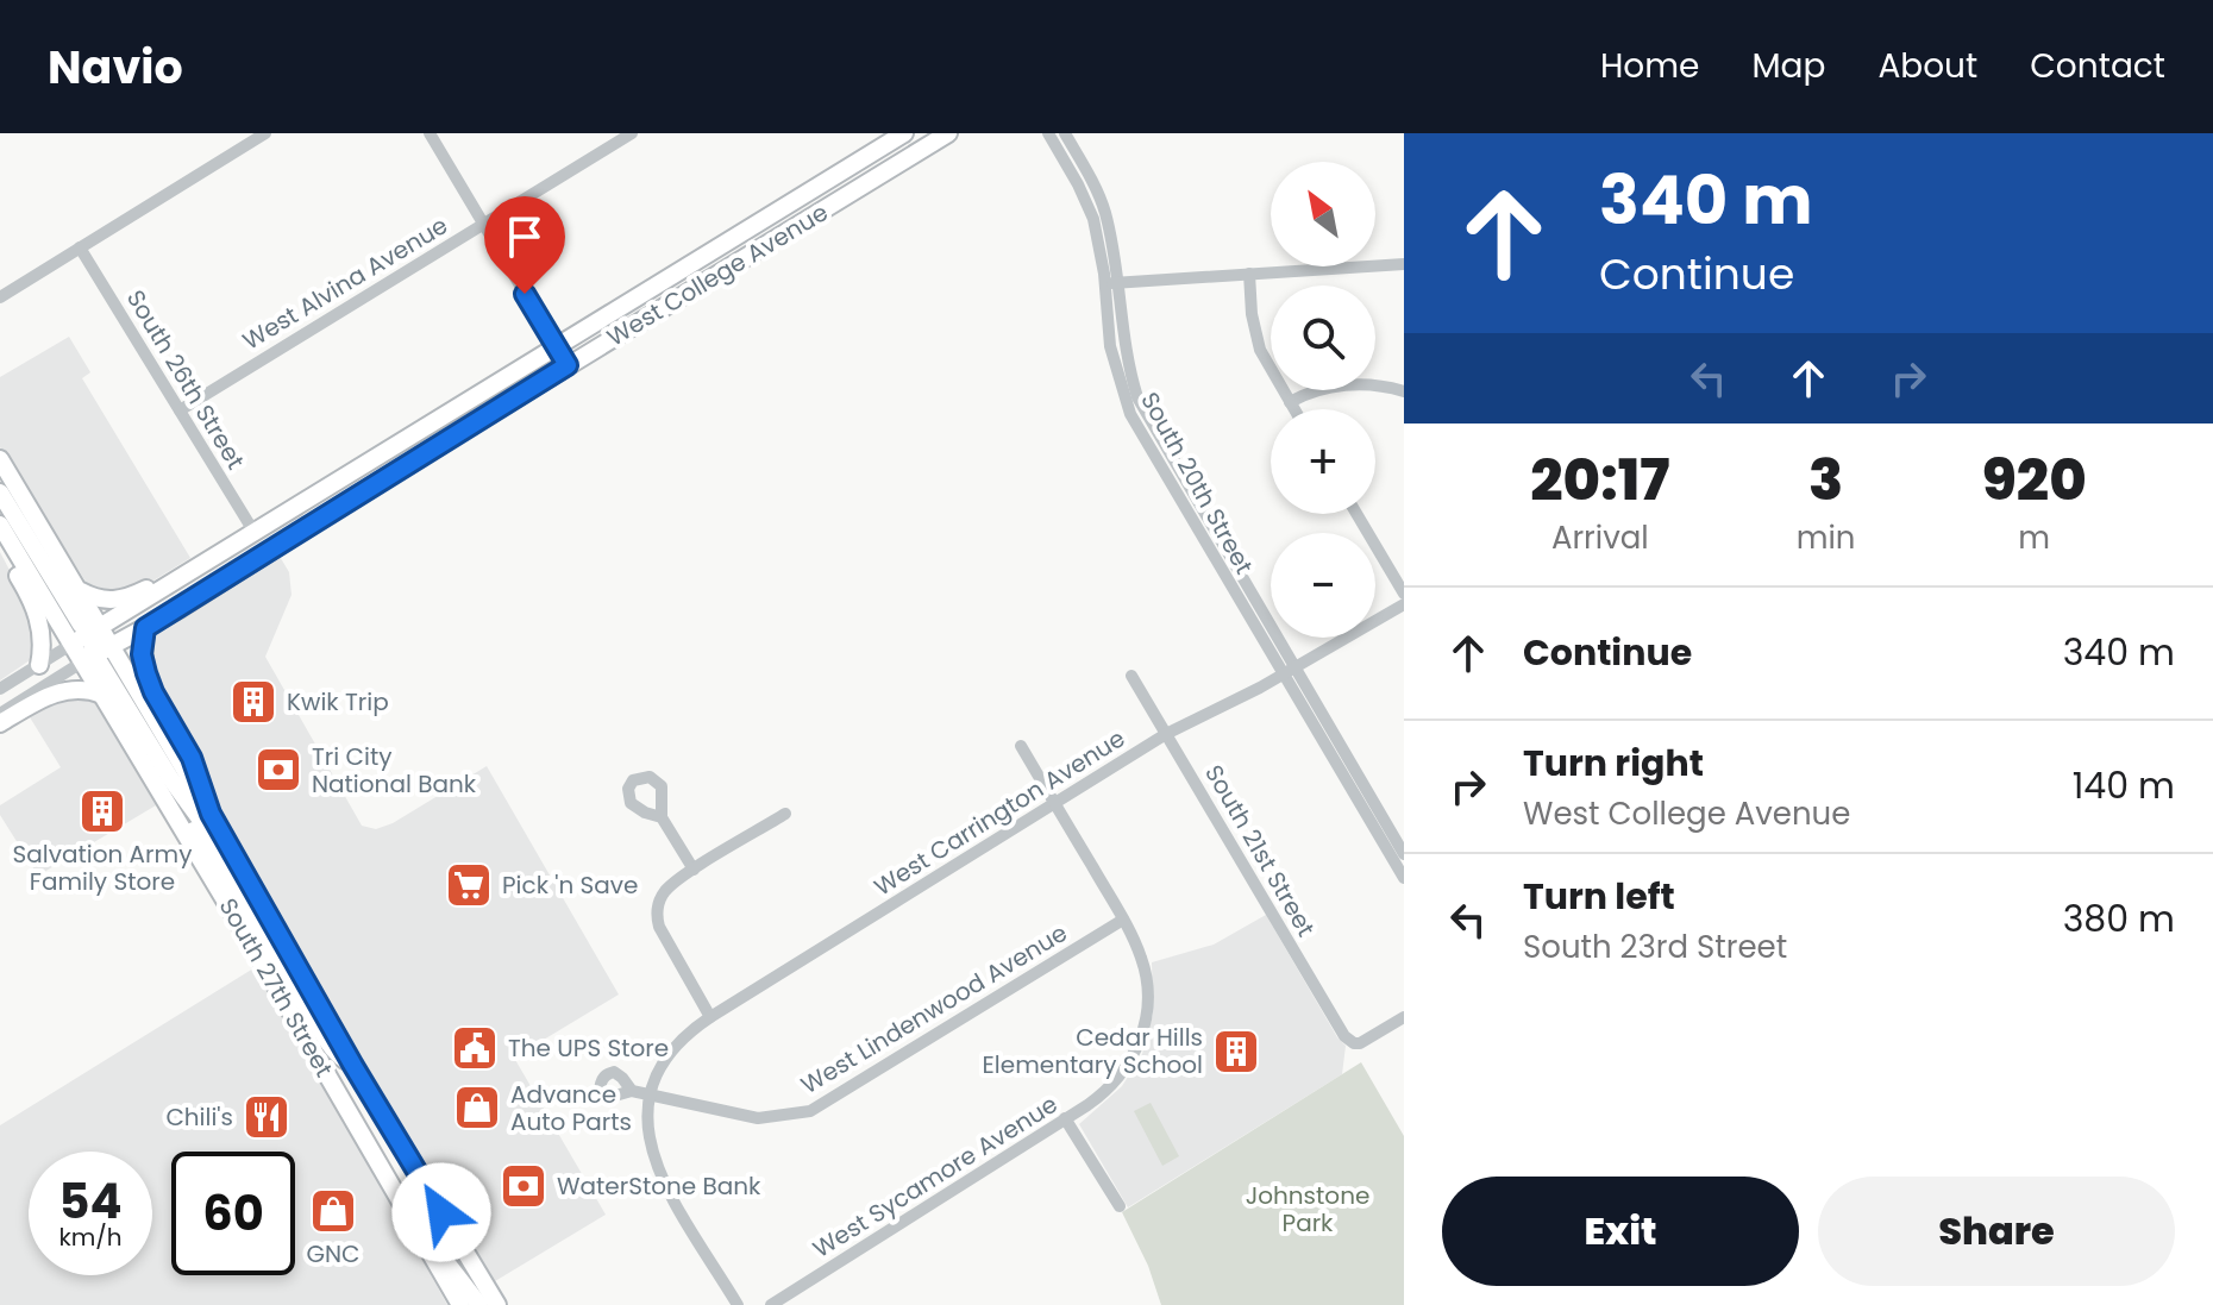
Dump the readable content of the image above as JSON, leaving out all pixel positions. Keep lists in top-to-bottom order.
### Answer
{
  "streets": {
    "main road": ["West College Avenue", "South 27th Street"],
    "street": [
      "West Alvina Avenue",
      "South 26th Street",
      "South 20th Street",
      "West Carrington Avenue",
      "South 21st Street",
      "West Lindenwood Avenue",
      "West Sycamore Avenue"
    ]
  },
  "crossings": [
    ["West College Avenue", "South 26th Street"],
    ["West College Avenue", "South 27th Street"],
    ["West Alvina Avenue", "South 26th Street"],
    ["South 20th Street", "West Carrington Avenue"],
    ["West Carrington Avenue", "South 21st Street"],
    ["West Carrington Avenue", "West Lindenwood Avenue"],
    ["West Carrington Avenue", "West Sycamore Avenue"],
    ["West Lindenwood Avenue", "West Sycamore Avenue"]
  ],
  "parks": ["Johnstone Park"],
  "places": {
    "building": ["Kwik Trip", "Salvation Army Family Store", "Cedar Hills Elementary School"],
    "bank": ["Tri City National Bank", "WaterStone Bank"],
    "supermarket": ["Pick 'n Save"],
    "public building": ["The UPS Store"],
    "shop": ["Advance Auto Parts", "GNC"],
    "restaurant": ["Chili's"]
  },
  "north": "top left",
  "page": {
    "header": "Navio",
    "nav": [
      "Home",
      "Map",
      "About",
      "Contact"
    ],
    "turn": ["340 m", "Continue"],
    "map_buttons": ["+", "−"],
    "eta": [
      "20:17",
      "Arrival",
      "3",
      "min",
      "920",
      "m"
    ],
    "list": [
      {
        "name": "Continue",
        "value": "340 m"
      },
      {
        "name": "Turn right",
        "note": "West College Avenue",
        "value": "140 m"
      },
      {
        "name": "Turn left",
        "note": "South 23rd Street",
        "value": "380 m"
      }
    ],
    "speed": "54 km/h",
    "limit": "60",
    "buttons": ["Exit", "Share"]
  }
}
